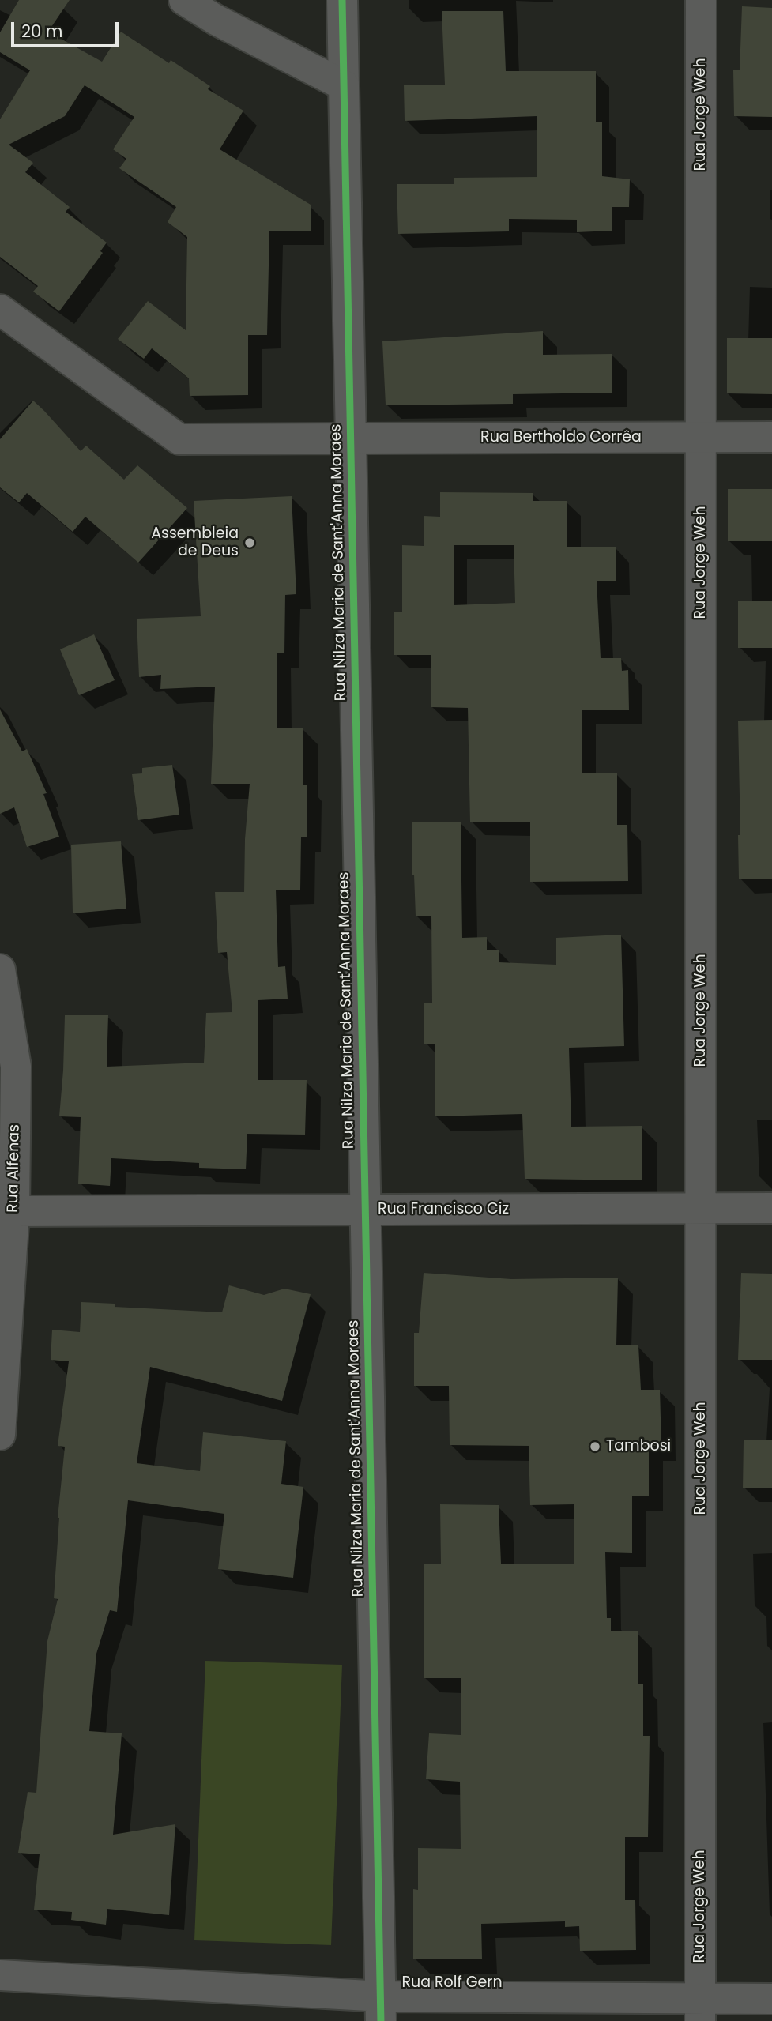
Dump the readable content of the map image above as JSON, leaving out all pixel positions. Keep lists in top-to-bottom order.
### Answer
{
  "streets": {
    "street": [
      "Rua Jorge Weh",
      "Rua Bertholdo Corrêa",
      "Rua Nilza Maria de Sant'Anna Moraes",
      "Rua Alfenas",
      "Rua Francisco Ciz",
      "Rua Rolf Gern"
    ]
  },
  "crossings": [
    ["Rua Jorge Weh", "Rua Bertholdo Corrêa"],
    ["Rua Jorge Weh", "Rua Francisco Ciz"],
    ["Rua Jorge Weh", "Rua Rolf Gern"],
    ["Rua Bertholdo Corrêa", "Rua Nilza Maria de Sant'Anna Moraes"],
    ["Rua Nilza Maria de Sant'Anna Moraes", "Rua Francisco Ciz"],
    ["Rua Nilza Maria de Sant'Anna Moraes", "Rua Rolf Gern"],
    ["Rua Alfenas", "Rua Francisco Ciz"]
  ],
  "places": ["Assembleia de Deus", "Tambosi"],
  "scale_bar": "20 m"
}
